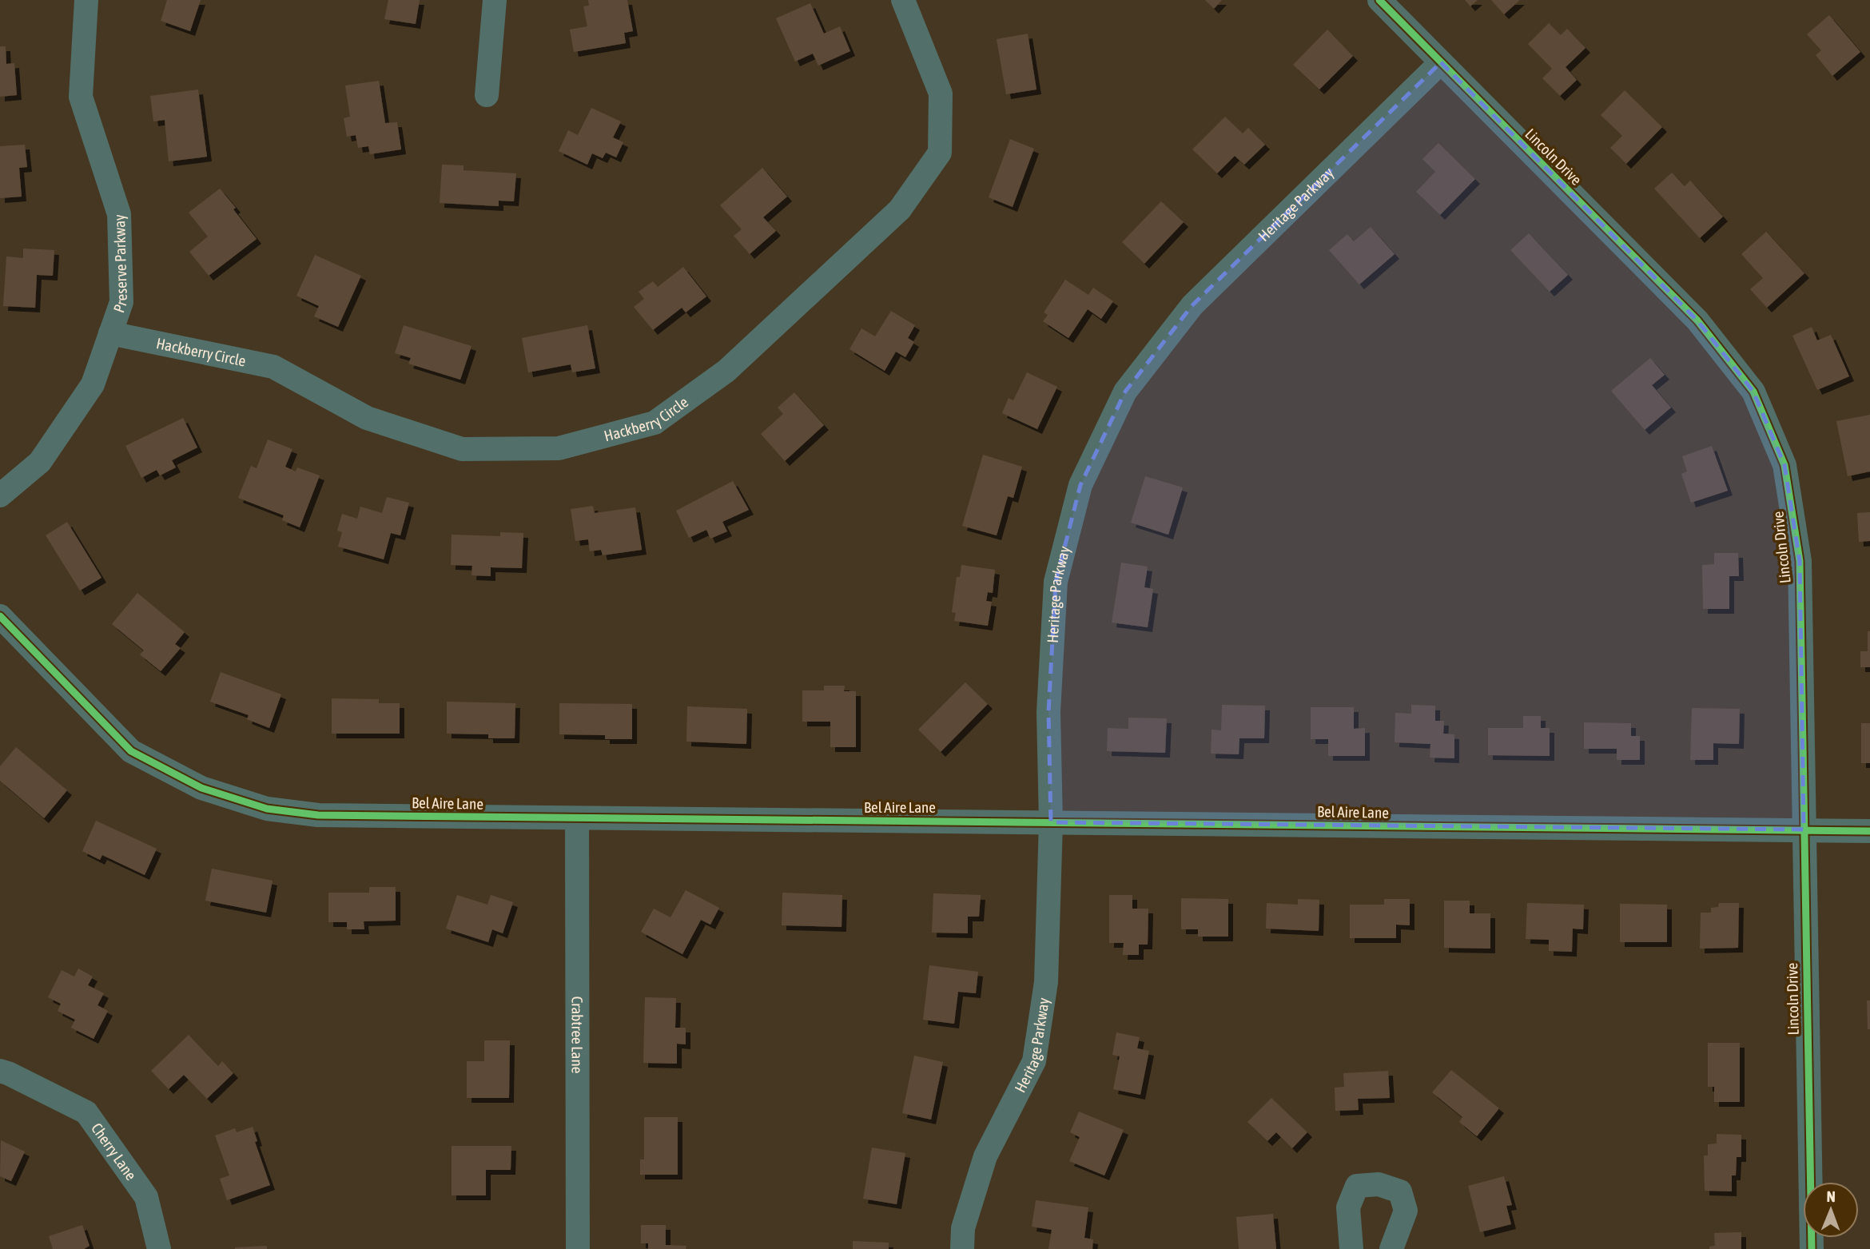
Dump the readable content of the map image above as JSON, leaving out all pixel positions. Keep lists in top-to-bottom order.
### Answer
{
  "streets": {
    "street": [
      "Lincoln Drive",
      "Heritage Parkway",
      "Preserve Parkway",
      "Hackberry Circle",
      "Bel Aire Lane",
      "Crabtree Lane",
      "Cherry Lane"
    ]
  },
  "crossings": [
    ["Lincoln Drive", "Heritage Parkway"],
    ["Lincoln Drive", "Bel Aire Lane"],
    ["Heritage Parkway", "Bel Aire Lane"],
    ["Preserve Parkway", "Hackberry Circle"],
    ["Bel Aire Lane", "Crabtree Lane"]
  ],
  "north": "top"
}
